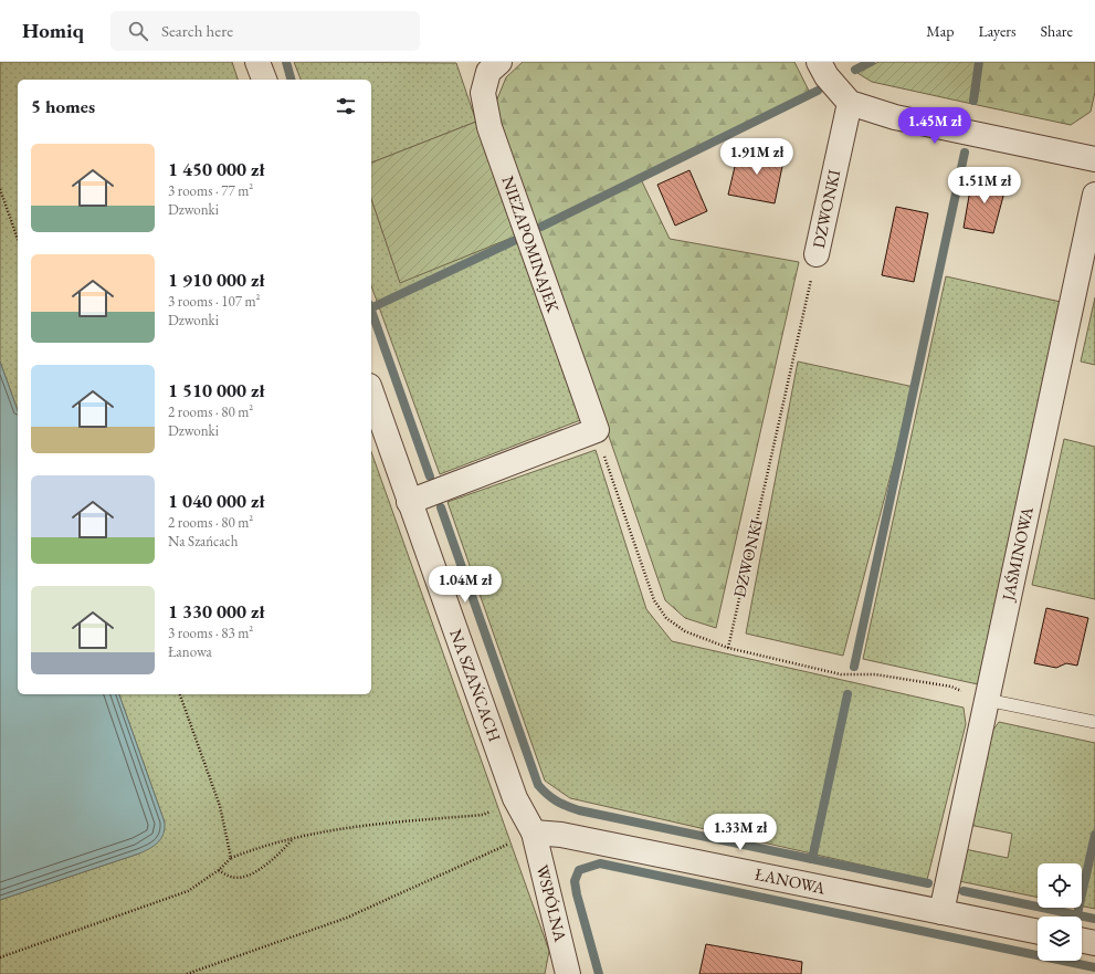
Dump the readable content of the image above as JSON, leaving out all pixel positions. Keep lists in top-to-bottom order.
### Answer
{
  "streets": {
    "street": [
      "DZWONKI",
      "NIEZAPOMINAJEK",
      "JAŚMINOWA",
      "NA SZAŃCACH",
      "ŁANOWA",
      "WSPÓLNA"
    ]
  },
  "crossings": [
    ["JAŚMINOWA", "ŁANOWA"],
    ["NA SZAŃCACH", "ŁANOWA"],
    ["NA SZAŃCACH", "WSPÓLNA"],
    ["ŁANOWA", "WSPÓLNA"]
  ],
  "page": {
    "header": "Homiq",
    "search": "Search here",
    "nav": ["Map", "Layers", "Share"],
    "heading": "5 homes",
    "price": [
      "1.45M zł",
      "1.91M zł",
      "1.51M zł",
      "1.04M zł",
      "1.33M zł"
    ],
    "list": [
      {
        "name": "1 450 000 zł",
        "note": "3 rooms · 77 m² · Dzwonki"
      },
      {
        "name": "1 910 000 zł",
        "note": "3 rooms · 107 m² · Dzwonki"
      },
      {
        "name": "1 510 000 zł",
        "note": "2 rooms · 80 m² · Dzwonki"
      },
      {
        "name": "1 040 000 zł",
        "note": "2 rooms · 80 m² · Na Szańcach"
      },
      {
        "name": "1 330 000 zł",
        "note": "3 rooms · 83 m² · Łanowa"
      }
    ]
  }
}
